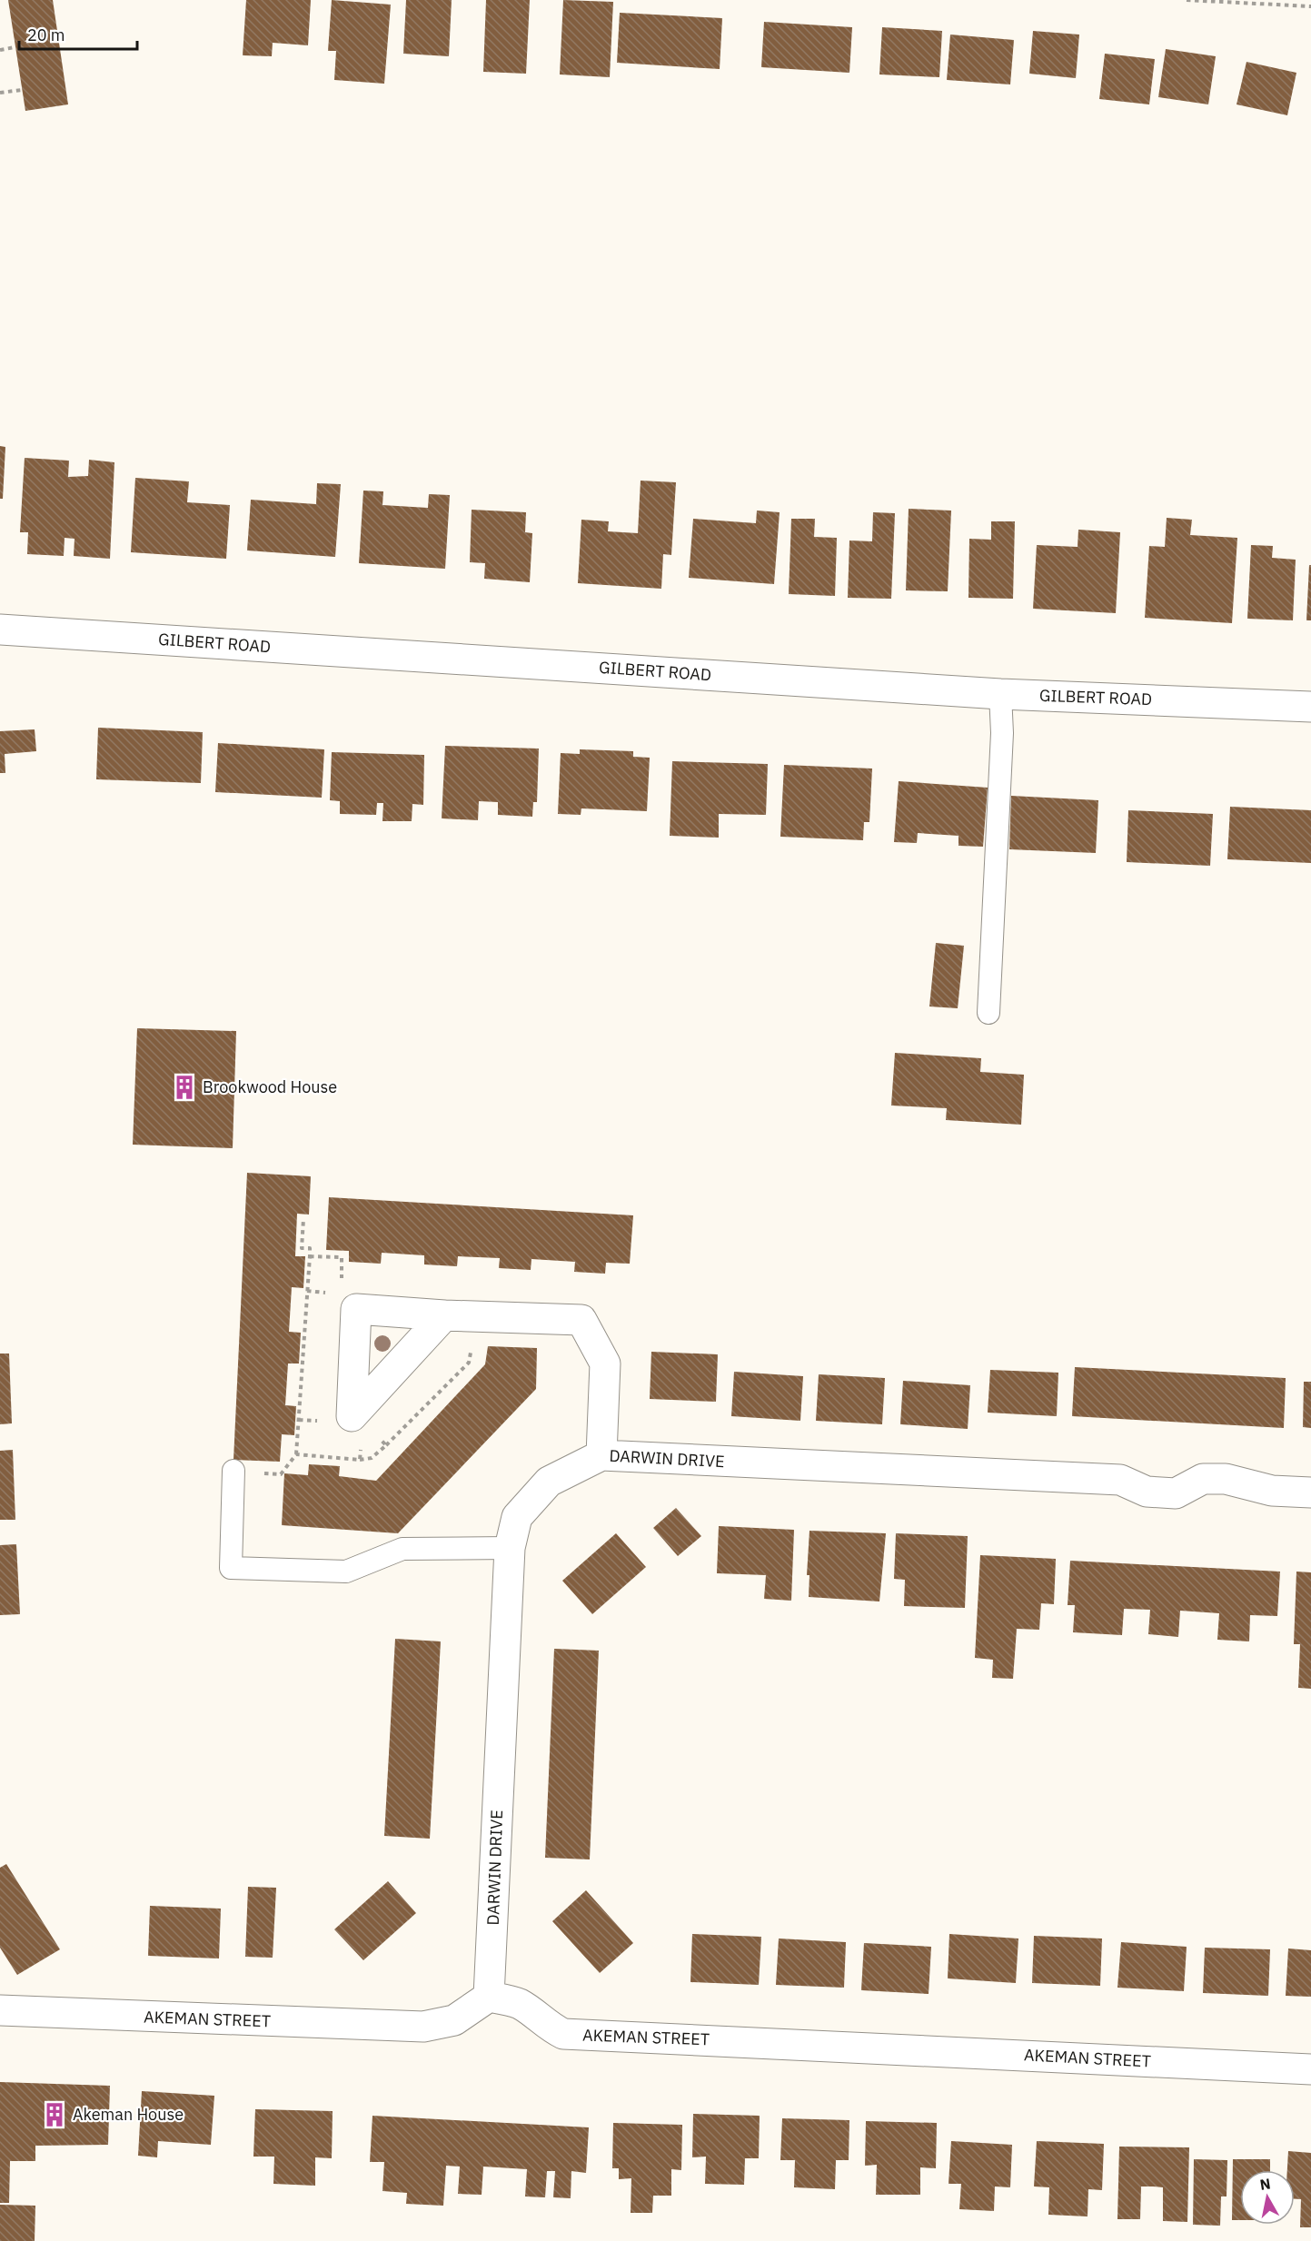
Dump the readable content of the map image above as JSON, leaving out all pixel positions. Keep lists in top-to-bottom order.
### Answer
{
  "streets": {
    "street": ["GILBERT ROAD", "DARWIN DRIVE", "AKEMAN STREET"]
  },
  "crossings": [
    ["DARWIN DRIVE", "AKEMAN STREET"]
  ],
  "places": {
    "building": ["Brookwood House", "Akeman House"]
  },
  "scale_bar": "20 m",
  "north": "top"
}
